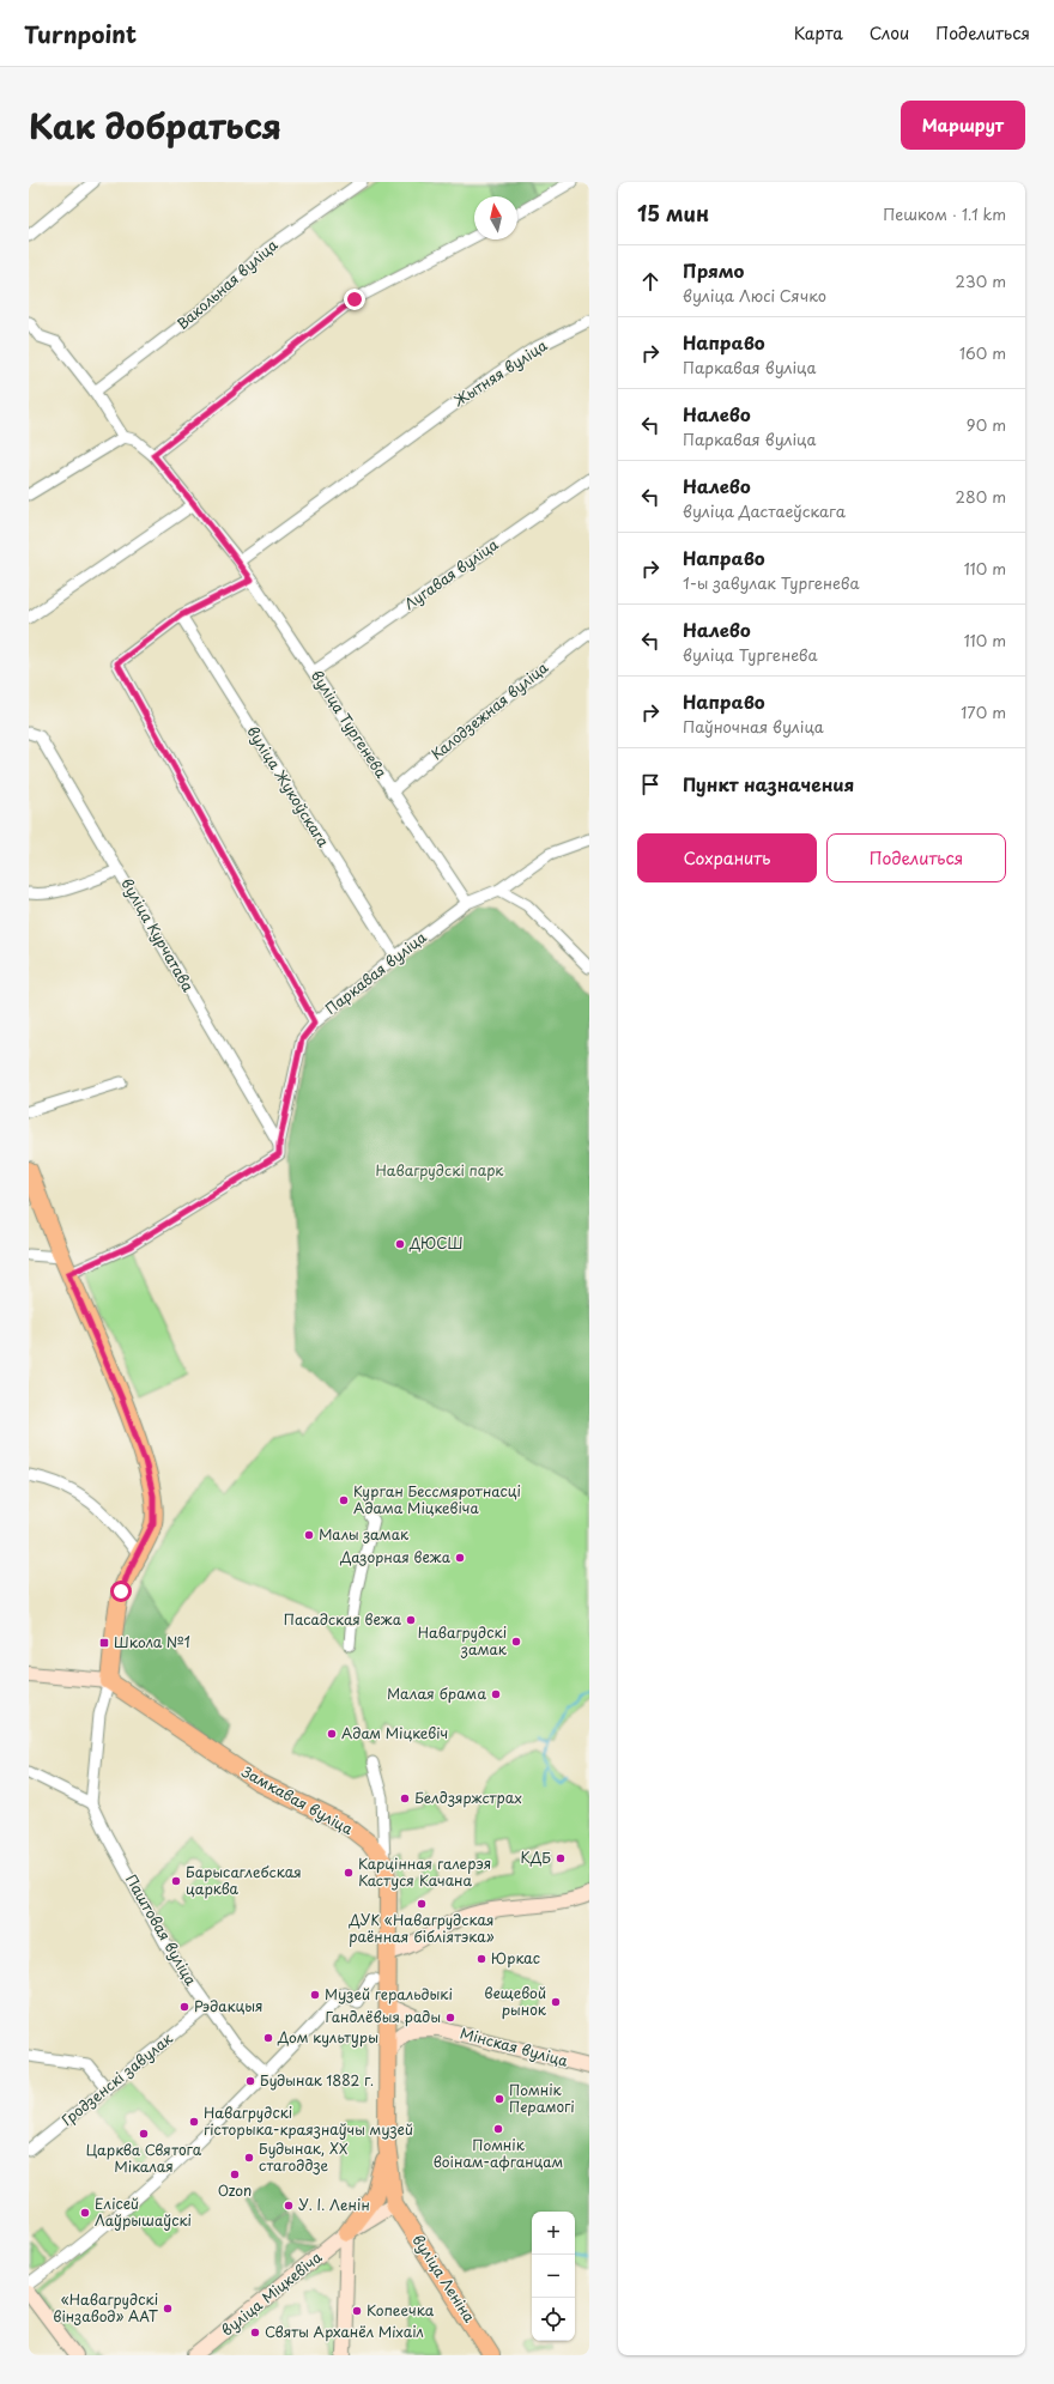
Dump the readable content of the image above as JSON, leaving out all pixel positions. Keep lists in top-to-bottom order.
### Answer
{
  "streets": {
    "main road": ["Замкавая вуліца", "вуліца Леніна"],
    "street": [
      "Вакольная вуліца",
      "Жытняя вуліца",
      "Лугавая вуліца",
      "Калодзежная вуліца",
      "вуліца Тургенева",
      "вуліца Жукоўскага",
      "вуліца Курчатава",
      "Паркавая вуліца",
      "Паштовая вуліца",
      "Мінская вуліца",
      "Гродзенскі завулак",
      "вуліца Міцкевіча"
    ]
  },
  "crossings": [
    ["Жытняя вуліца", "вуліца Тургенева"],
    ["Лугавая вуліца", "вуліца Тургенева"],
    ["Калодзежная вуліца", "вуліца Тургенева"],
    ["вуліца Тургенева", "Паркавая вуліца"],
    ["вуліца Жукоўскага", "Паркавая вуліца"],
    ["вуліца Курчатава", "Паркавая вуліца"],
    ["Замкавая вуліца", "Мінская вуліца"],
    ["Замкавая вуліца", "вуліца Леніна"],
    ["Паштовая вуліца", "Гродзенскі завулак"],
    ["Мінская вуліца", "вуліца Леніна"]
  ],
  "parks": ["Навагрудскі парк"],
  "places": {
    "other": [
      "ДЮСШ",
      "Курган Бессмяротнасці Адама Міцкевіча",
      "Малы замак",
      "Дазорная вежа",
      "Пасадская вежа",
      "Навагрудскі замак",
      "Малая брама",
      "Адам Міцкевіч",
      "Белдзяржстрах",
      "КДБ",
      "Карцінная галерэя Кастуся Качана",
      "Барысаглебская царква",
      "ДУК «Навагрудская раённая бібліятэка»",
      "Юркас",
      "Музей геральдыкі",
      "вещевой рынок",
      "Рэдакцыя",
      "Гандлёвыя рады",
      "Дом культуры",
      "Будынак 1882 г.",
      "Помнік Перамогі",
      "Навагрудскі гісторыка-краязнаўчы музей",
      "Помнік воінам-афганцам",
      "Царква Святога Мікалая",
      "Будынак, XX стагоддзе",
      "Ozon",
      "У. І. Ленін",
      "Елісей Лаўрышаўскі",
      "«Навагрудскі вінзавод» ААТ",
      "Копеечка",
      "Святы Арханёл Міхаіл"
    ],
    "transit": ["Школа №1"]
  },
  "north": "top",
  "page": {
    "header": "Turnpoint",
    "nav": ["Карта", "Слои", "Поделиться"],
    "title": "Как добраться",
    "buttons": [
      "Маршрут",
      ["Сохранить", "Поделиться"]
    ],
    "heading": ["15 мин", "Пешком · 1.1 km"],
    "list": [
      ["Прямо", "вуліца Люсі Сячко", "230 m"],
      ["Направо", "Паркавая вуліца", "160 m"],
      ["Налево", "Паркавая вуліца", "90 m"],
      ["Налево", "вуліца Дастаеўскага", "280 m"],
      ["Направо", "1-ы завулак Тургенева", "110 m"],
      ["Налево", "вуліца Тургенева", "110 m"],
      ["Направо", "Паўночная вуліца", "170 m"],
      "Пункт назначения"
    ],
    "map_buttons": ["+", "−"]
  }
}
